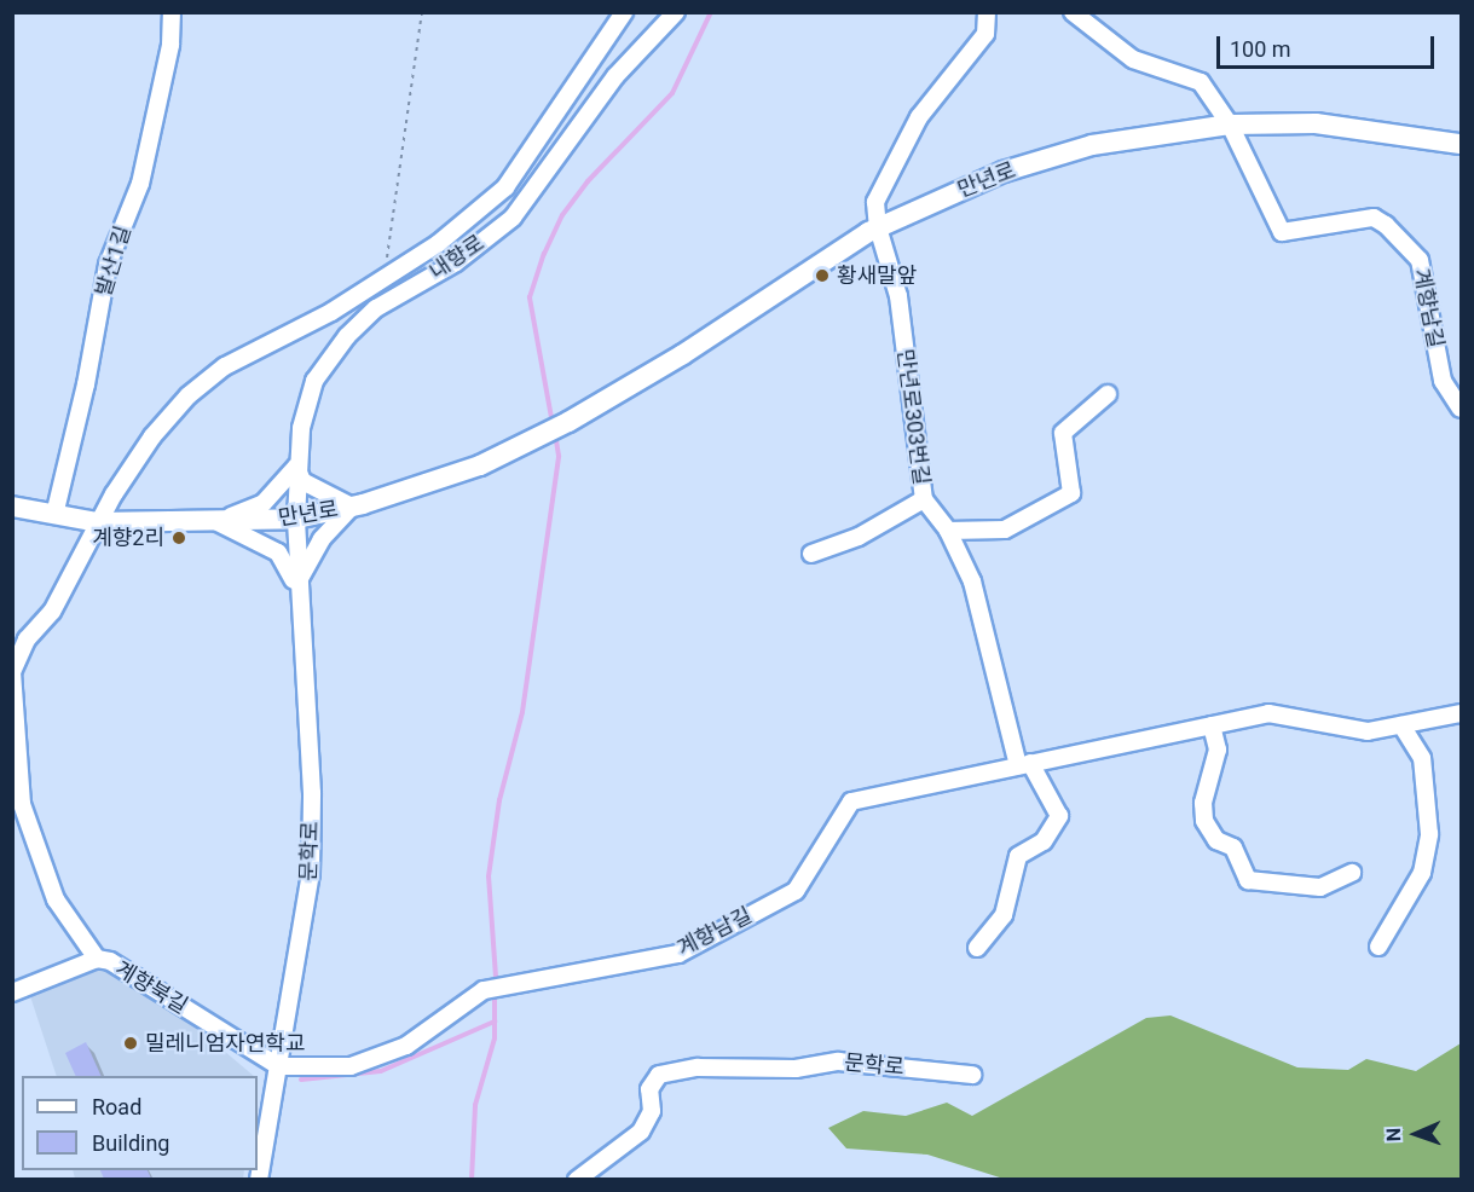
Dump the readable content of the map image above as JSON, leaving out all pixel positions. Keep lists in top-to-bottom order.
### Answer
{
  "streets": {
    "main road": ["만년로"],
    "street": [
      "내향로",
      "발산1길",
      "계향남길",
      "만년로303번길",
      "문학로",
      "계향북길"
    ]
  },
  "crossings": [
    ["만년로", "내향로"],
    ["만년로", "발산1길"],
    ["만년로", "계향남길"],
    ["만년로", "만년로303번길"],
    ["만년로", "문학로"],
    ["내향로", "문학로"],
    ["계향남길", "만년로303번길"],
    ["계향남길", "문학로"],
    ["계향남길", "계향북길"],
    ["문학로", "계향북길"]
  ],
  "places": ["황새말앞", "계향2리", "밀레니엄자연학교"],
  "legend": ["Road", "Building"],
  "scale_bar": "100 m",
  "north": "left"
}
